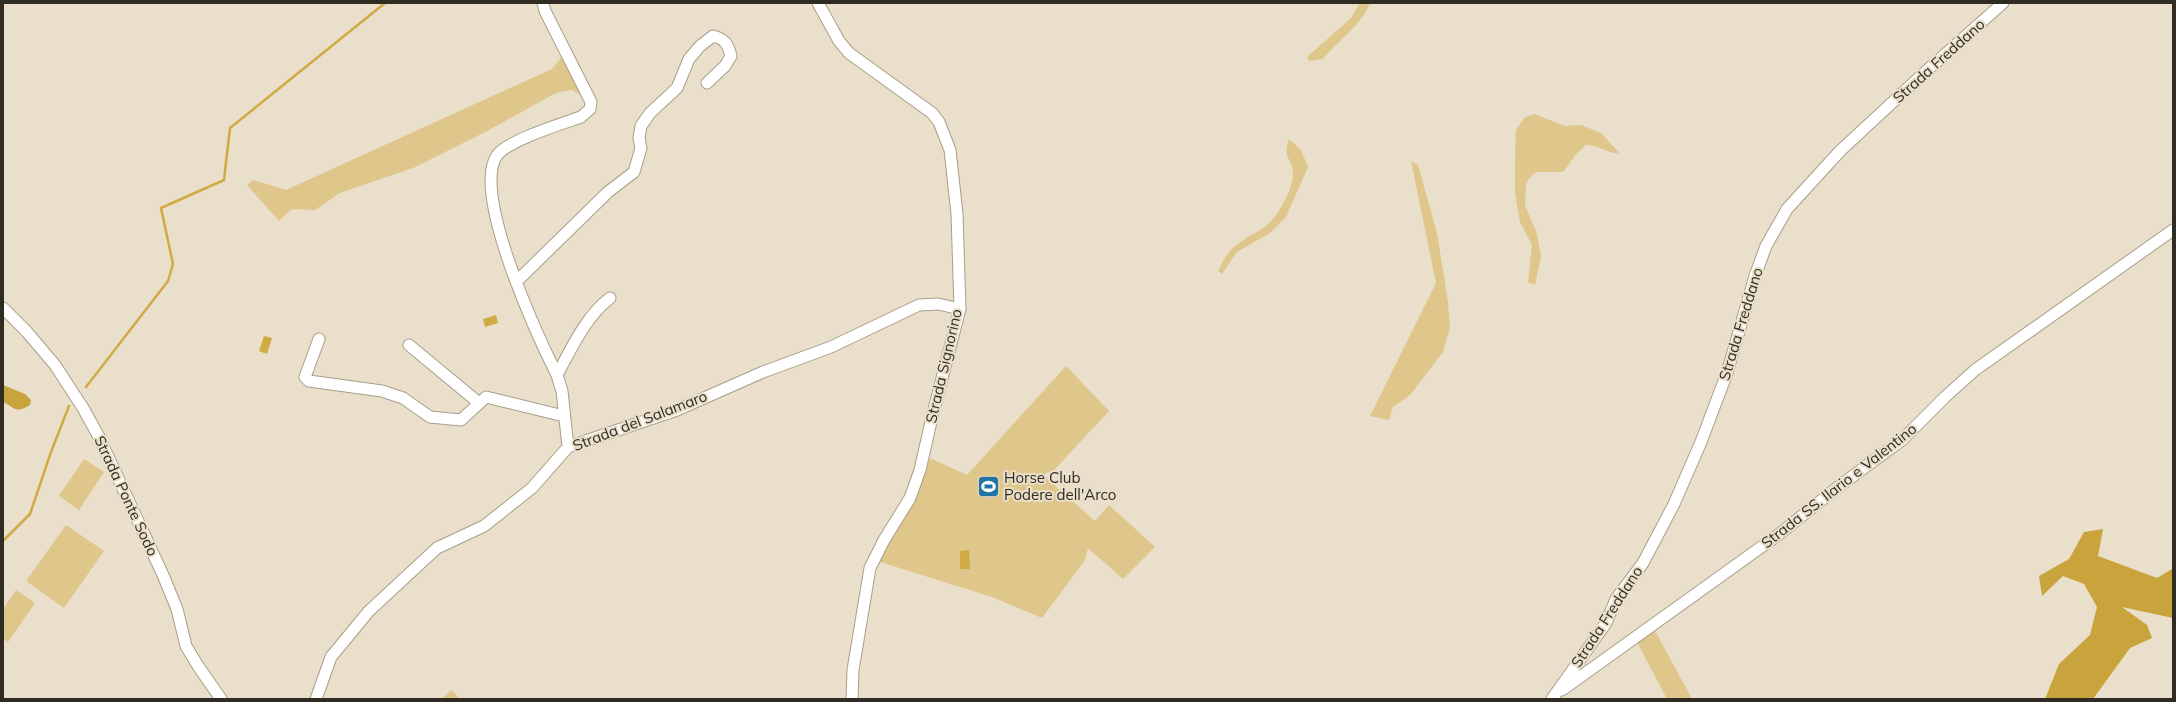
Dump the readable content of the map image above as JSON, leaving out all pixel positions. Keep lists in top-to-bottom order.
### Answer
{
  "streets": {
    "street": [
      "Strada Freddano",
      "Strada Signorino",
      "Strada del Salamaro",
      "Strada SS. Ilario e Valentino",
      "Strada Ponte Sodo"
    ]
  },
  "crossings": [
    ["Strada Freddano", "Strada SS. Ilario e Valentino"],
    ["Strada Signorino", "Strada del Salamaro"]
  ],
  "places": {
    "sports": ["Horse Club Podere dell'Arco"]
  }
}
